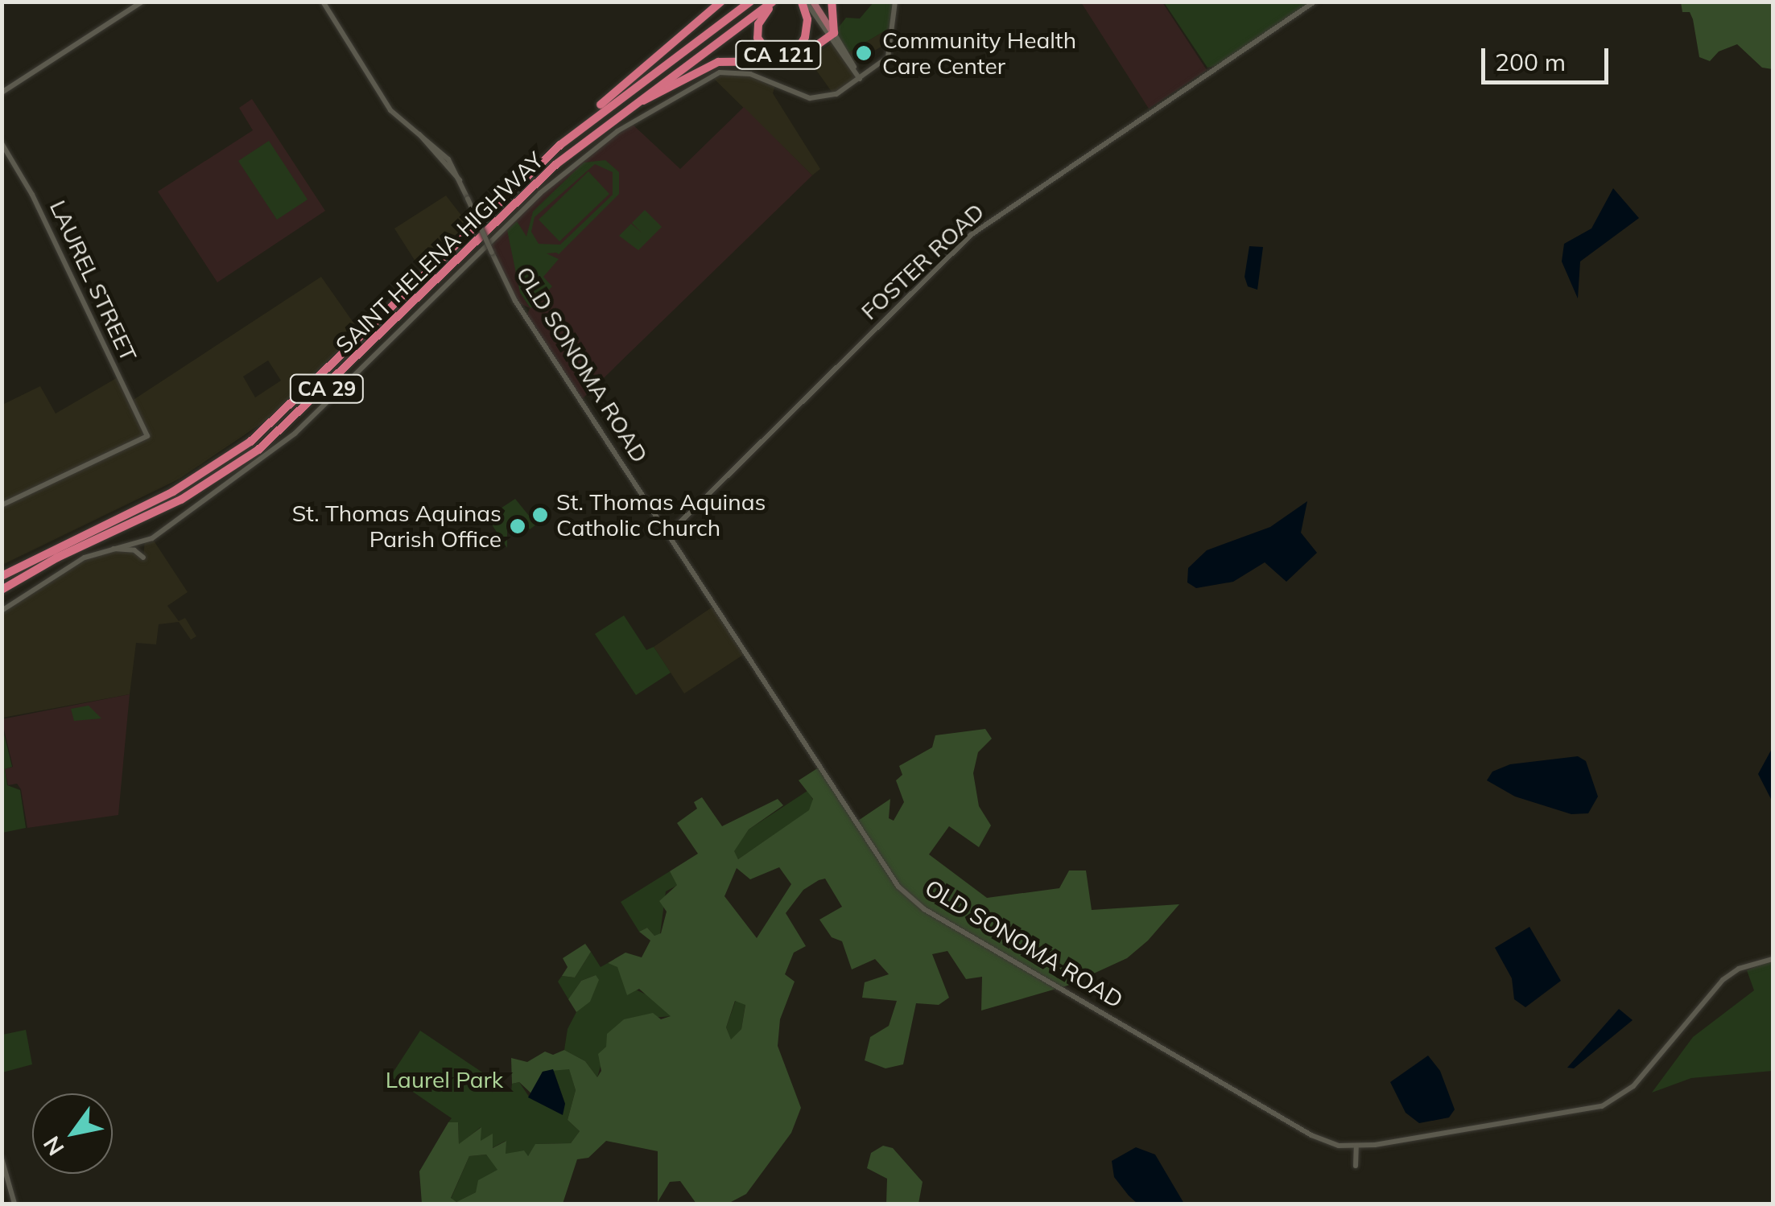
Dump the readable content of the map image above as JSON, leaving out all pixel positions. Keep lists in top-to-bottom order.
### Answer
{
  "streets": {
    "highway": ["CA 121", "SAINT HELENA HIGHWAY", "CA 29"],
    "street": ["FOSTER ROAD", "LAUREL STREET", "OLD SONOMA ROAD"]
  },
  "crossings": [
    ["CA 121", "SAINT HELENA HIGHWAY"],
    ["FOSTER ROAD", "OLD SONOMA ROAD"]
  ],
  "parks": ["Laurel Park"],
  "places": ["Community Health Care Center", "St. Thomas Aquinas Catholic Church", "St. Thomas Aquinas Parish Office"],
  "scale_bar": "200 m",
  "north": "bottom left"
}
